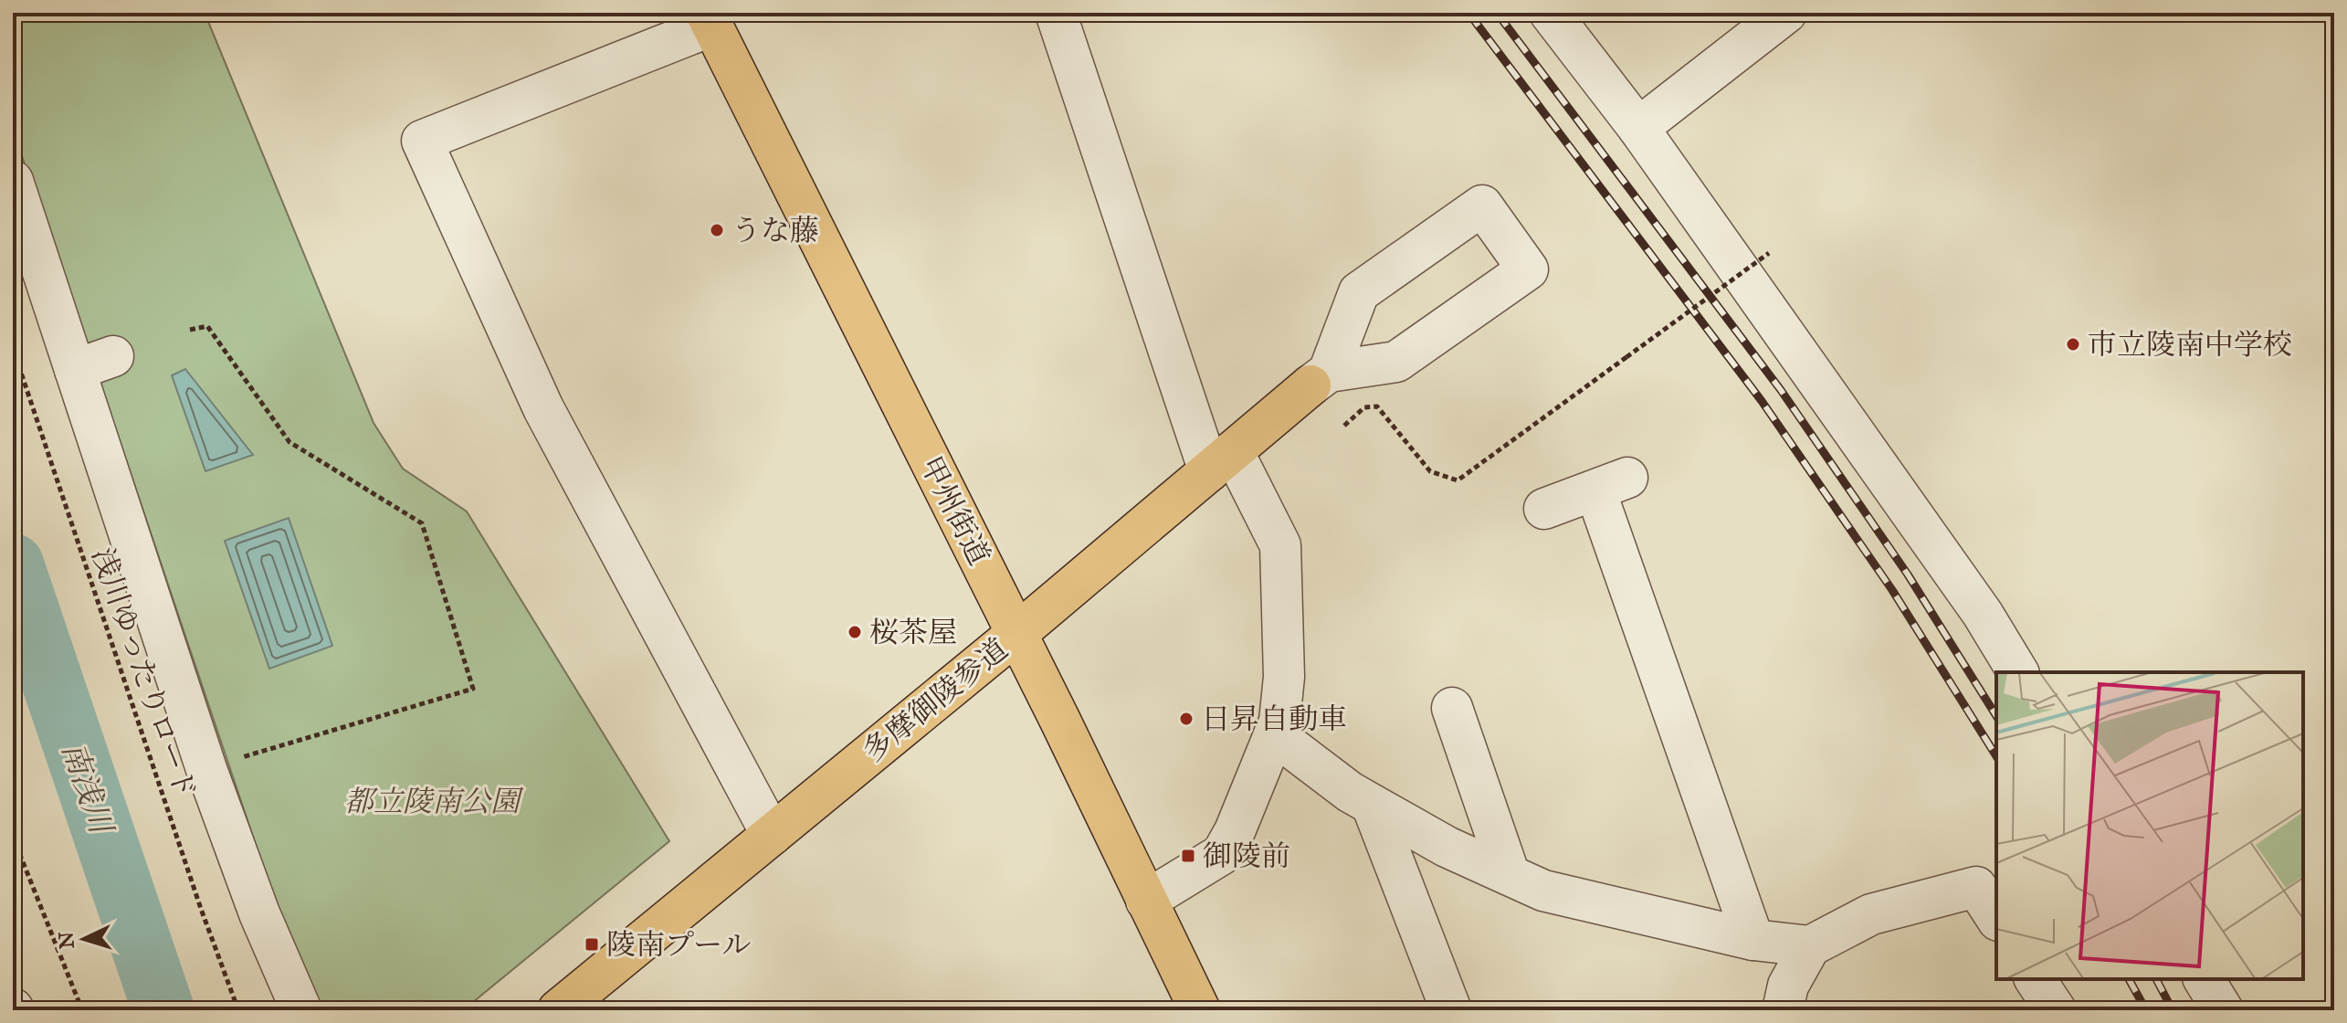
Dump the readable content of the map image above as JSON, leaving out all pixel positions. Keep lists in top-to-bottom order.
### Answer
{
  "streets": {
    "main road": ["甲州街道", "多摩御陵参道"],
    "path": ["浅川ゆったりロード"]
  },
  "crossings": [
    ["甲州街道", "多摩御陵参道"]
  ],
  "water": ["南浅川"],
  "parks": ["都立陵南公園"],
  "places": {
    "other": [
      "うな藤",
      "市立陵南中学校",
      "桜茶屋",
      "日昇自動車"
    ],
    "transit": ["御陵前", "陵南プール"]
  },
  "north": "left"
}
